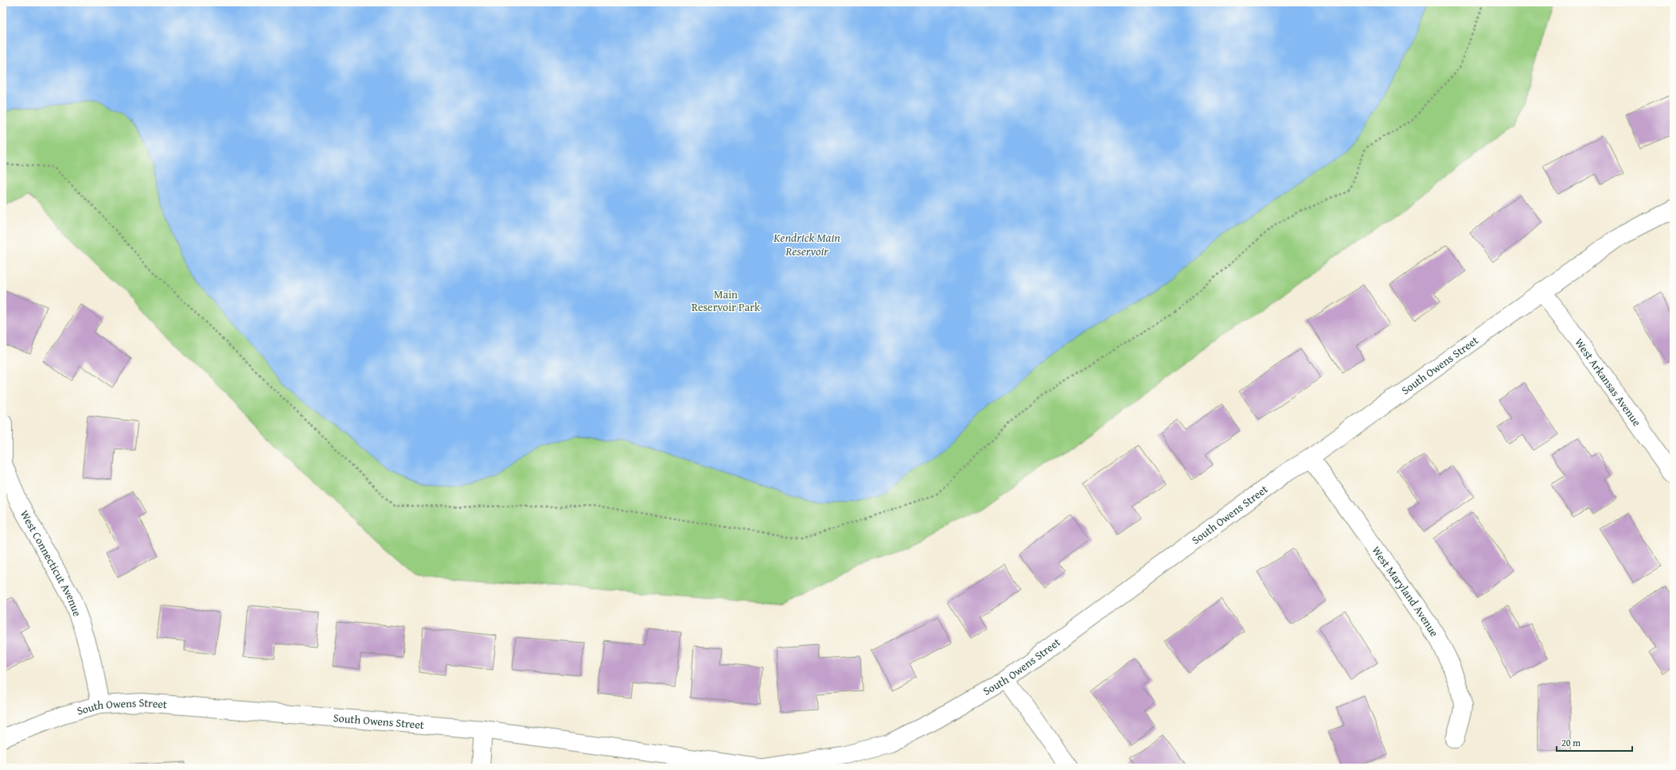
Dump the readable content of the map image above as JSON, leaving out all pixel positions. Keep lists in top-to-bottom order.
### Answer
{
  "streets": {
    "street": [
      "South Owens Street",
      "West Arkansas Avenue",
      "West Connecticut Avenue",
      "West Maryland Avenue"
    ]
  },
  "crossings": [
    ["South Owens Street", "West Arkansas Avenue"],
    ["South Owens Street", "West Connecticut Avenue"],
    ["South Owens Street", "West Maryland Avenue"]
  ],
  "water": ["Kendrick Main Reservoir"],
  "parks": ["Main Reservoir Park"],
  "scale_bar": "20 m"
}
